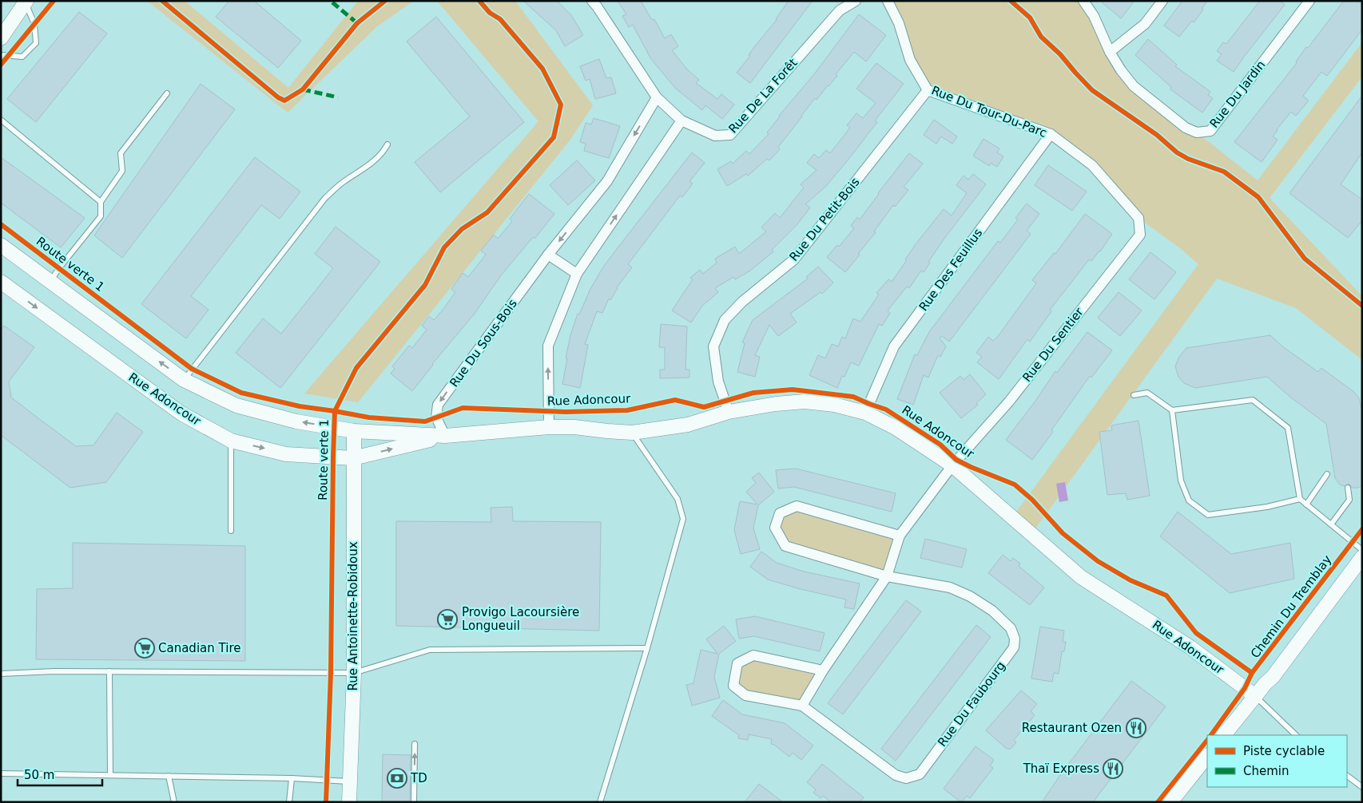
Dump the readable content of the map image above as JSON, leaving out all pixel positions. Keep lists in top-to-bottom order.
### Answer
{
  "streets": {
    "street": [
      "Rue Du Jardin",
      "Rue De La Forêt",
      "Rue Du Tour-Du-Parc",
      "Rue Du Petit-Bois",
      "Rue Des Feuillus",
      "Rue Du Sous-Bois",
      "Rue Du Sentier",
      "Rue Adoncour",
      "Rue Antoinette-Robidoux",
      "Rue Du Faubourg"
    ],
    "cycle path": ["Route verte 1", "Chemin Du Tremblay"]
  },
  "crossings": [
    ["Rue De La Forêt", "Rue Du Sous-Bois"],
    ["Rue Du Tour-Du-Parc", "Rue Du Petit-Bois"],
    ["Rue Du Tour-Du-Parc", "Rue Des Feuillus"],
    ["Rue Du Tour-Du-Parc", "Rue Du Sentier"],
    ["Rue Du Petit-Bois", "Rue Adoncour"],
    ["Rue Des Feuillus", "Rue Adoncour"],
    ["Rue Du Sous-Bois", "Rue Adoncour"],
    ["Rue Du Sentier", "Rue Adoncour"],
    ["Rue Adoncour", "Rue Antoinette-Robidoux"]
  ],
  "places": {
    "supermarket": ["Provigo Lacoursière Longueuil", "Canadian Tire"],
    "restaurant": ["Restaurant Ozen", "Thaï Express"],
    "bank": ["TD"]
  },
  "legend": ["Piste cyclable", "Chemin"],
  "scale_bar": "50 m"
}
